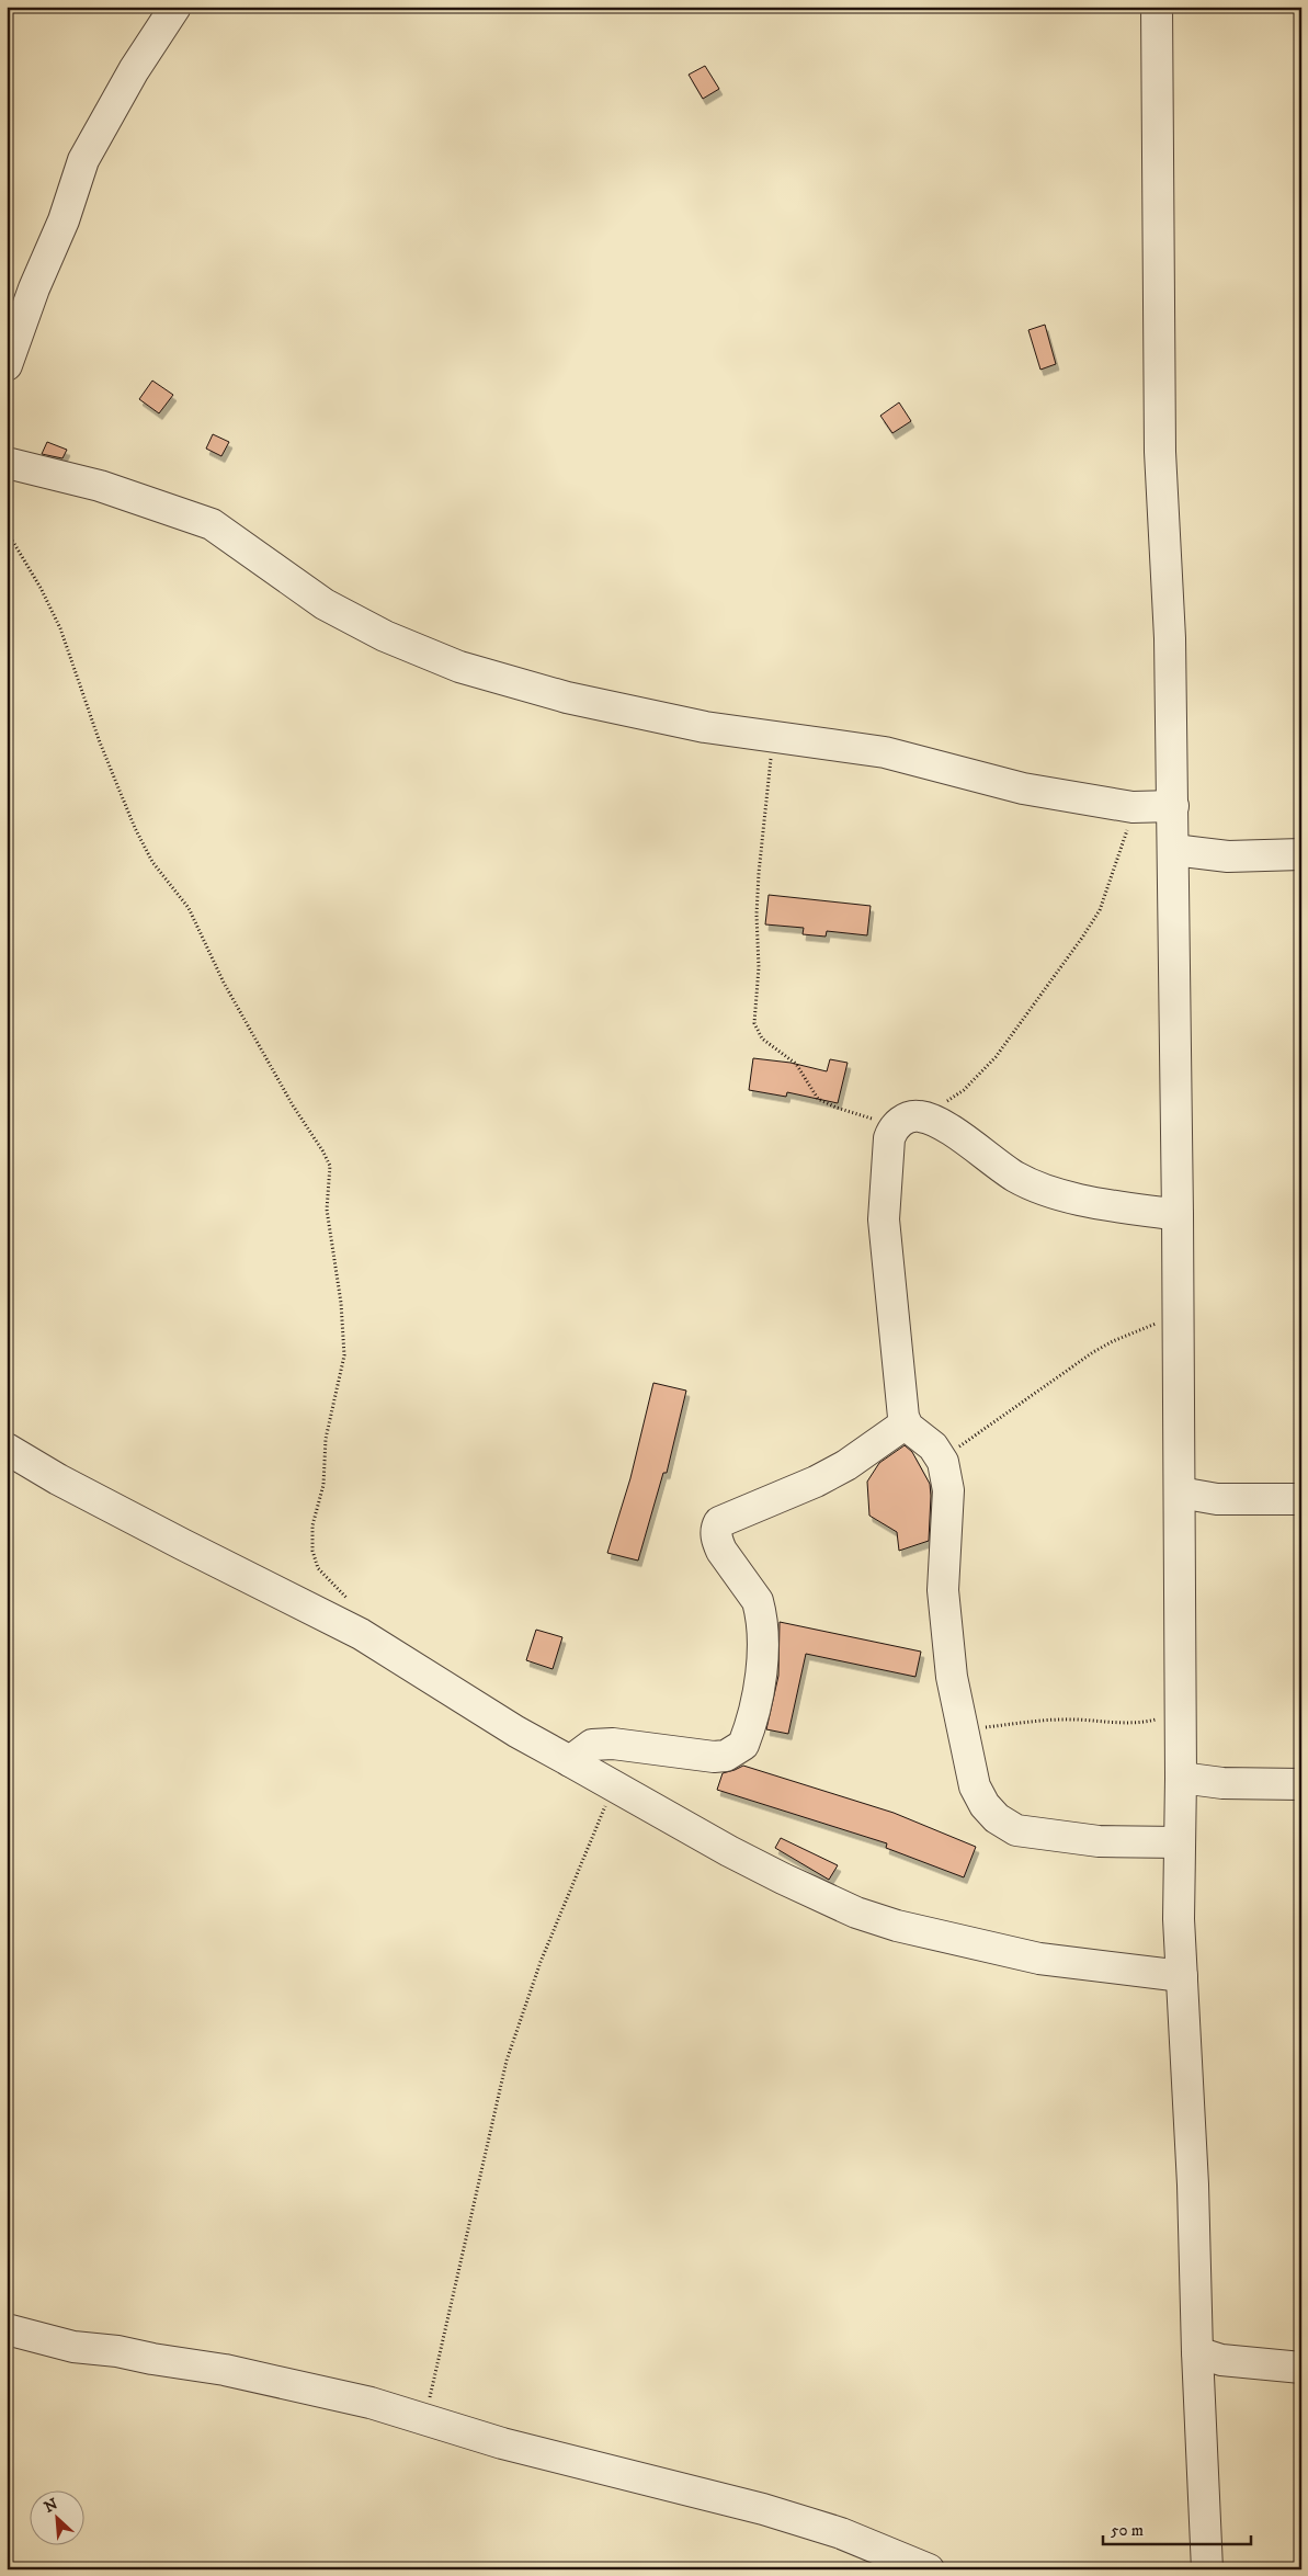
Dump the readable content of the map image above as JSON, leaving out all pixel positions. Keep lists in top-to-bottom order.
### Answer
{
  "scale_bar": "50 m",
  "north": "top left"
}
